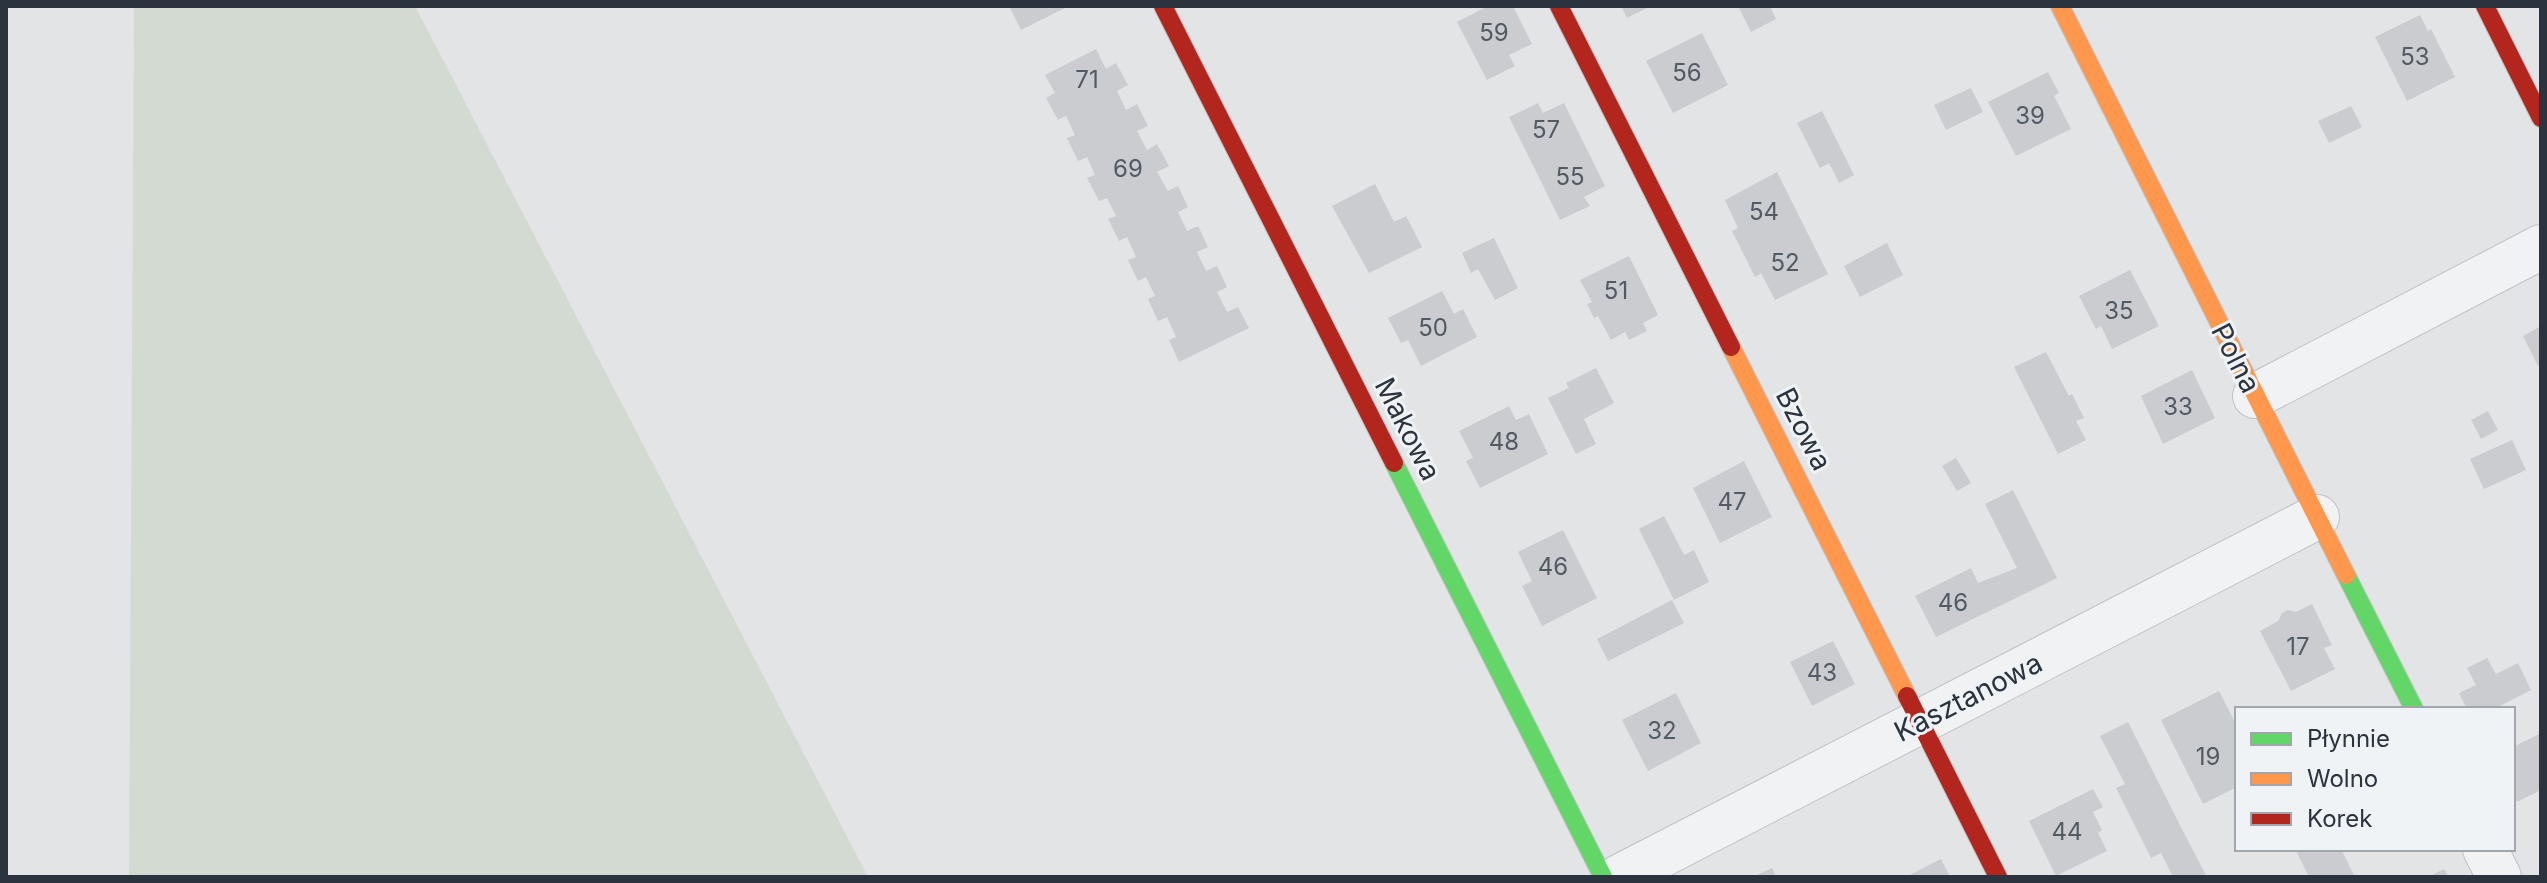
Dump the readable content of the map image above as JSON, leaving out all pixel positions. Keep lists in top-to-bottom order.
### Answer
{
  "streets": {
    "street": [
      "Polna",
      "Makowa",
      "Bzowa",
      "Kasztanowa"
    ]
  },
  "crossings": [
    ["Polna", "Kasztanowa"],
    ["Bzowa", "Kasztanowa"]
  ],
  "house_numbers": [
    "59",
    "53",
    "56",
    "71",
    "39",
    "57",
    "69",
    "55",
    "54",
    "52",
    "51",
    "35",
    "50",
    "33",
    "48",
    "47",
    "46",
    "46",
    "17",
    "43",
    "32",
    "19",
    "44"
  ],
  "legend": ["Płynnie", "Wolno", "Korek"]
}
